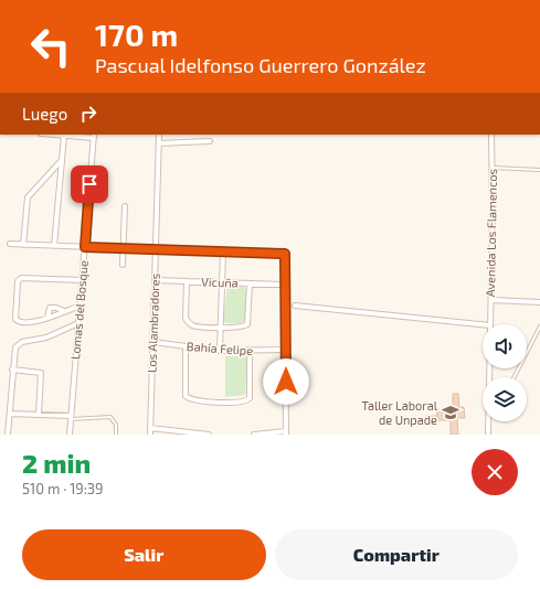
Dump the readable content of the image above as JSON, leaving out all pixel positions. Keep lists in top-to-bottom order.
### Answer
{
  "streets": {
    "street": [
      "Avenida Los Flamencos",
      "Vicuña",
      "Lomas del Bosque",
      "Los Alambradores",
      "Bahía Felipe"
    ]
  },
  "crossings": [
    ["Vicuña", "Los Alambradores"],
    ["Los Alambradores", "Bahía Felipe"]
  ],
  "places": {
    "school or university": ["Taller Laboral de Unpade"]
  },
  "page": {
    "turn": ["170 m", "Pascual Idelfonso Guerrero González"],
    "then": "Luego",
    "heading": ["2 min", "510 m · 19:39"],
    "buttons": ["Salir", "Compartir"]
  }
}
